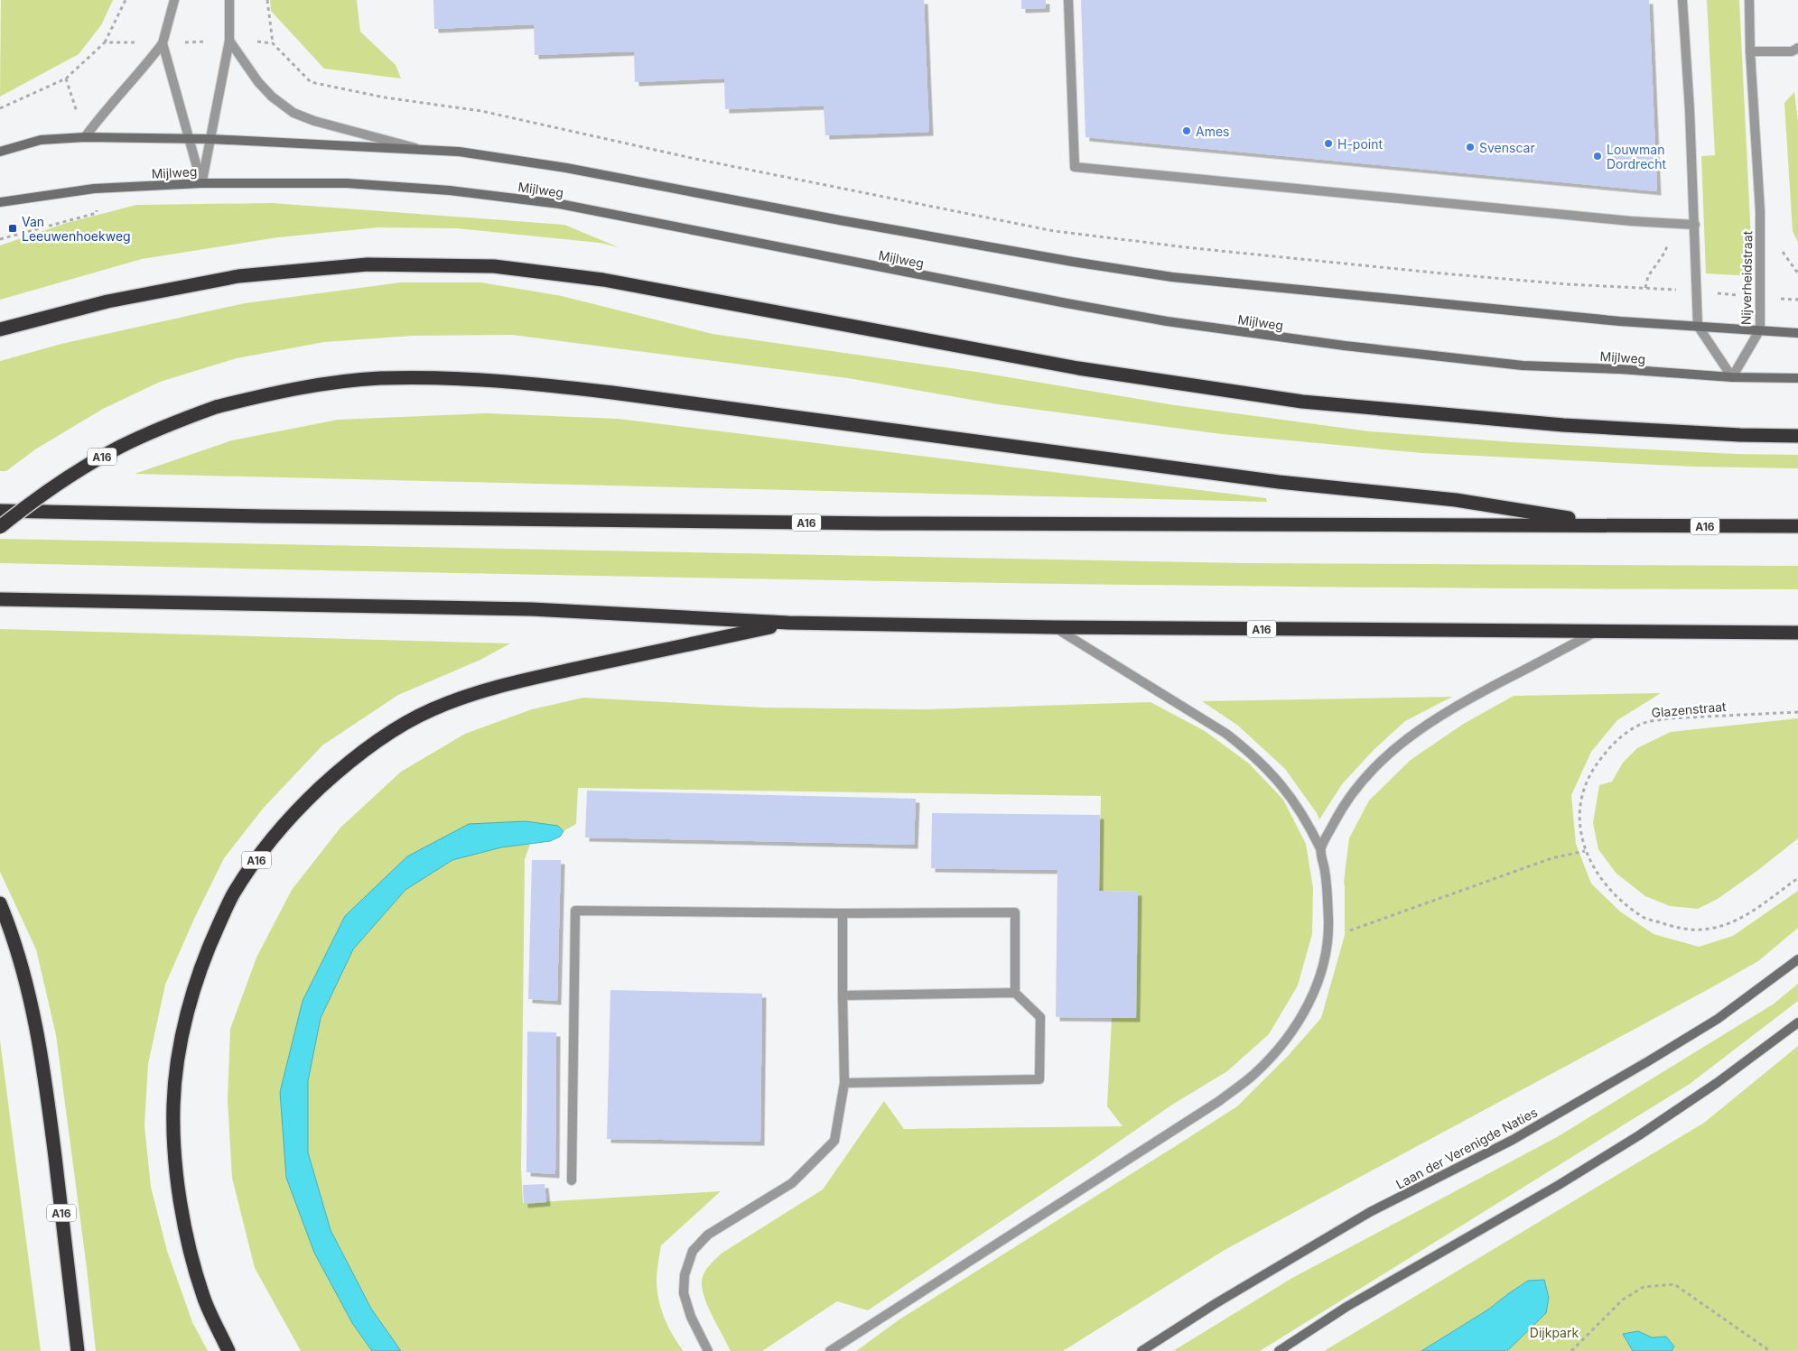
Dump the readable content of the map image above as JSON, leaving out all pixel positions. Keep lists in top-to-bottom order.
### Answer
{
  "streets": {
    "highway": ["A16"],
    "main road": ["Mijlweg", "Laan der Verenigde Naties"],
    "street": ["Nijverheidstraat"],
    "path": ["Glazenstraat"]
  },
  "crossings": [
    ["Mijlweg", "Nijverheidstraat"]
  ],
  "parks": ["Dijkpark"],
  "places": {
    "other": [
      "Ames",
      "H-point",
      "Svenscar",
      "Louwman Dordrecht"
    ],
    "transit": ["Van Leeuwenhoekweg"]
  }
}
